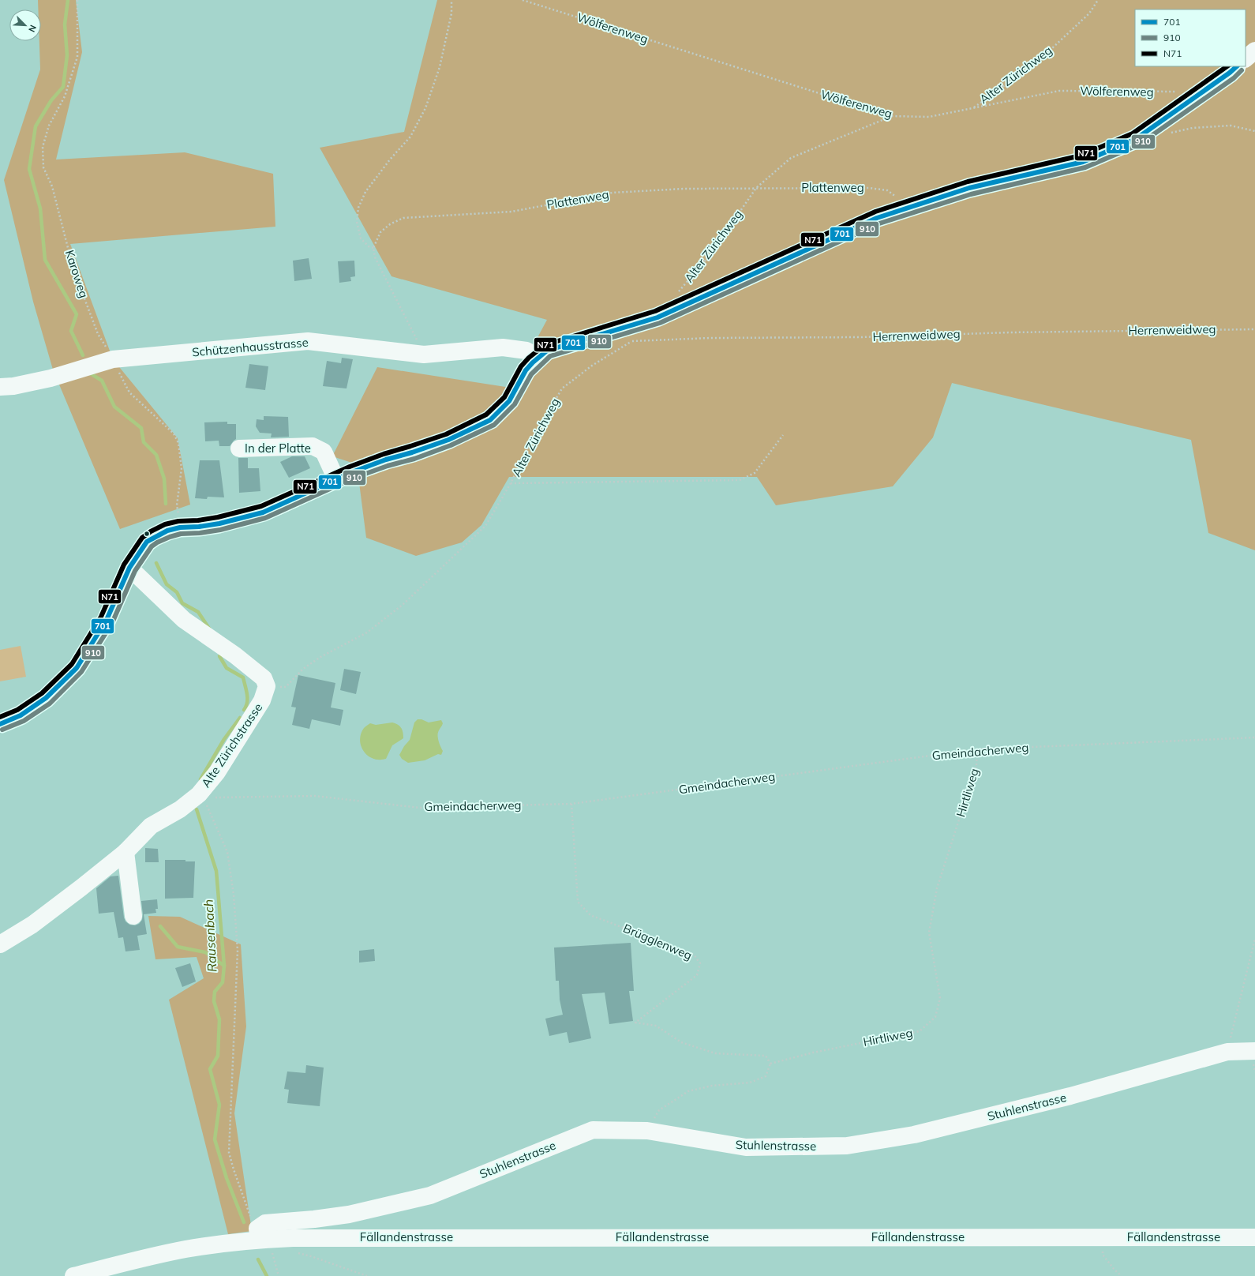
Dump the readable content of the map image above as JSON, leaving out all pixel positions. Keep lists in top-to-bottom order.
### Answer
{
  "streets": {
    "street": [
      "Schützenhausstrasse",
      "In der Platte",
      "Alte Zürichstrasse",
      "Stuhlenstrasse",
      "Fällandenstrasse"
    ],
    "path": [
      "Wölferenweg",
      "Alter Zürichweg",
      "Plattenweg",
      "Karoweg",
      "Herrenweidweg",
      "Gmeindacherweg",
      "Hirtliweg",
      "Brügglenweg"
    ]
  },
  "crossings": [
    ["Wölferenweg", "Alter Zürichweg"],
    ["Alter Zürichweg", "Plattenweg"],
    ["Alter Zürichweg", "Herrenweidweg"],
    ["Alter Zürichweg", "Alte Zürichstrasse"],
    ["Karoweg", "Schützenhausstrasse"],
    ["Alte Zürichstrasse", "Gmeindacherweg"],
    ["Gmeindacherweg", "Hirtliweg"],
    ["Gmeindacherweg", "Brügglenweg"],
    ["Hirtliweg", "Brügglenweg"],
    ["Stuhlenstrasse", "Fällandenstrasse"]
  ],
  "water": ["Rausenbach"],
  "lines": ["transit line 701", "transit line N71", "transit line 910"],
  "legend": ["701", "910", "N71"],
  "north": "bottom right"
}
